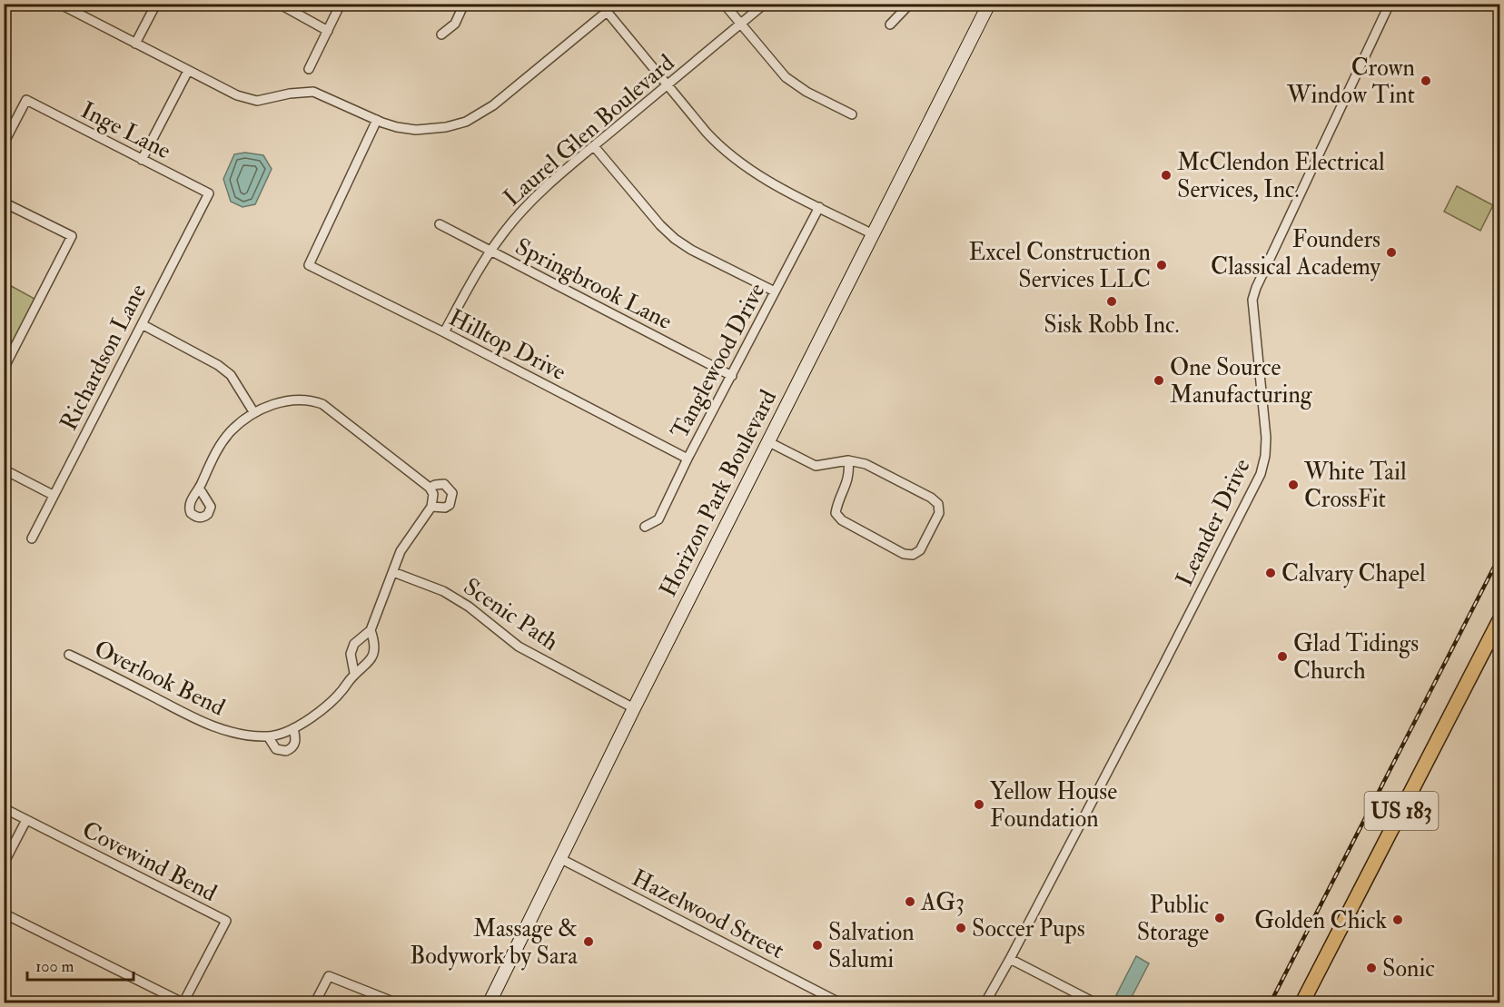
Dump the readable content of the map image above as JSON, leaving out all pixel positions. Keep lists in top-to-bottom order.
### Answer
{
  "streets": {
    "main road": ["US 183"],
    "street": [
      "Inge Lane",
      "Laurel Glen Boulevard",
      "Springbrook Lane",
      "Hilltop Drive",
      "Richardson Lane",
      "Tanglewood Drive",
      "Horizon Park Boulevard",
      "Leander Drive",
      "Scenic Path",
      "Overlook Bend",
      "Covewind Bend",
      "Hazelwood Street"
    ]
  },
  "crossings": [
    ["Inge Lane", "Richardson Lane"],
    ["Laurel Glen Boulevard", "Springbrook Lane"],
    ["Laurel Glen Boulevard", "Hilltop Drive"],
    ["Springbrook Lane", "Tanglewood Drive"],
    ["Hilltop Drive", "Tanglewood Drive"],
    ["Horizon Park Boulevard", "Scenic Path"],
    ["Horizon Park Boulevard", "Hazelwood Street"],
    ["Scenic Path", "Overlook Bend"]
  ],
  "places": [
    "Crown Window Tint",
    "McClendon Electrical Services, Inc.",
    "Founders Classical Academy",
    "Excel Construction Services LLC",
    "Sisk Robb Inc.",
    "One Source Manufacturing",
    "White Tail CrossFit",
    "Calvary Chapel",
    "Glad Tidings Church",
    "Yellow House Foundation",
    "AG3",
    "Public Storage",
    "Golden Chick",
    "Soccer Pups",
    "Massage & Bodywork by Sara",
    "Salvation Salumi",
    "Sonic"
  ],
  "scale_bar": "100 m"
}
